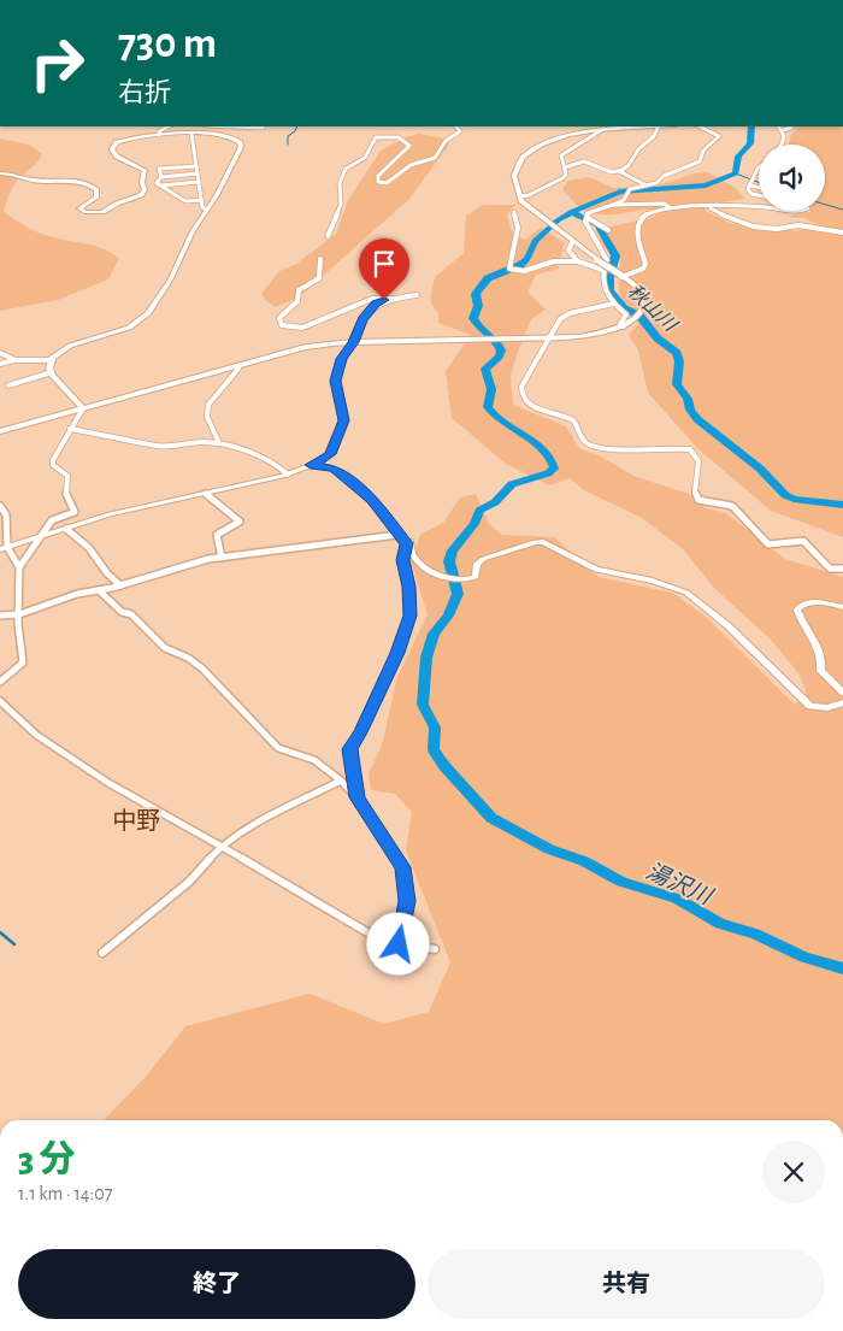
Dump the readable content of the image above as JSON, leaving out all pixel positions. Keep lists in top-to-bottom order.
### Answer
{
  "districts": ["中野"],
  "water": ["秋山川", "湯沢川"],
  "page": {
    "turn": ["730 m", "右折"],
    "heading": ["3 分", "1.1 km · 14:07"],
    "buttons": ["終了", "共有"]
  }
}
